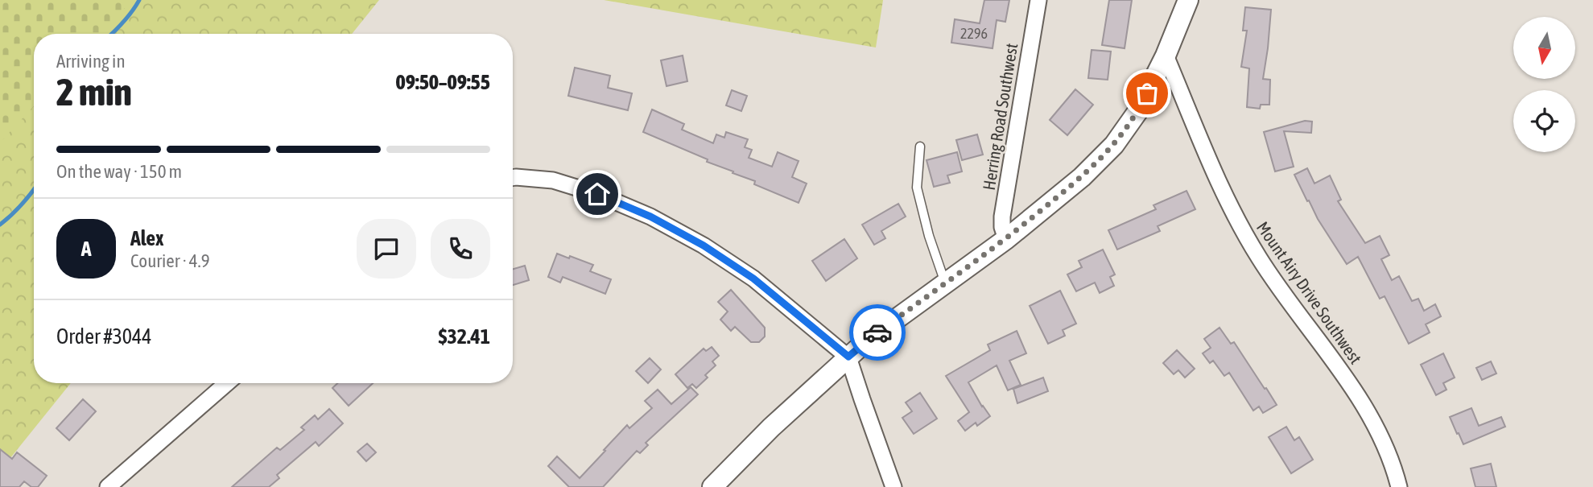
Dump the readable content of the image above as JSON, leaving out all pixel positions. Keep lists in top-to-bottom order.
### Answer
{
  "streets": {
    "street": ["Herring Road Southwest", "Mount Airy Drive Southwest"]
  },
  "house_numbers": ["2296"],
  "north": "bottom",
  "page": {
    "heading": ["2 min", "Arriving in", "09:50–09:55"],
    "panel": [
      "Alex",
      "Courier · 4.9",
      "Order #3044",
      "$32.41"
    ],
    "bar": "On the way · 150 m",
    "round": "A"
  }
}
